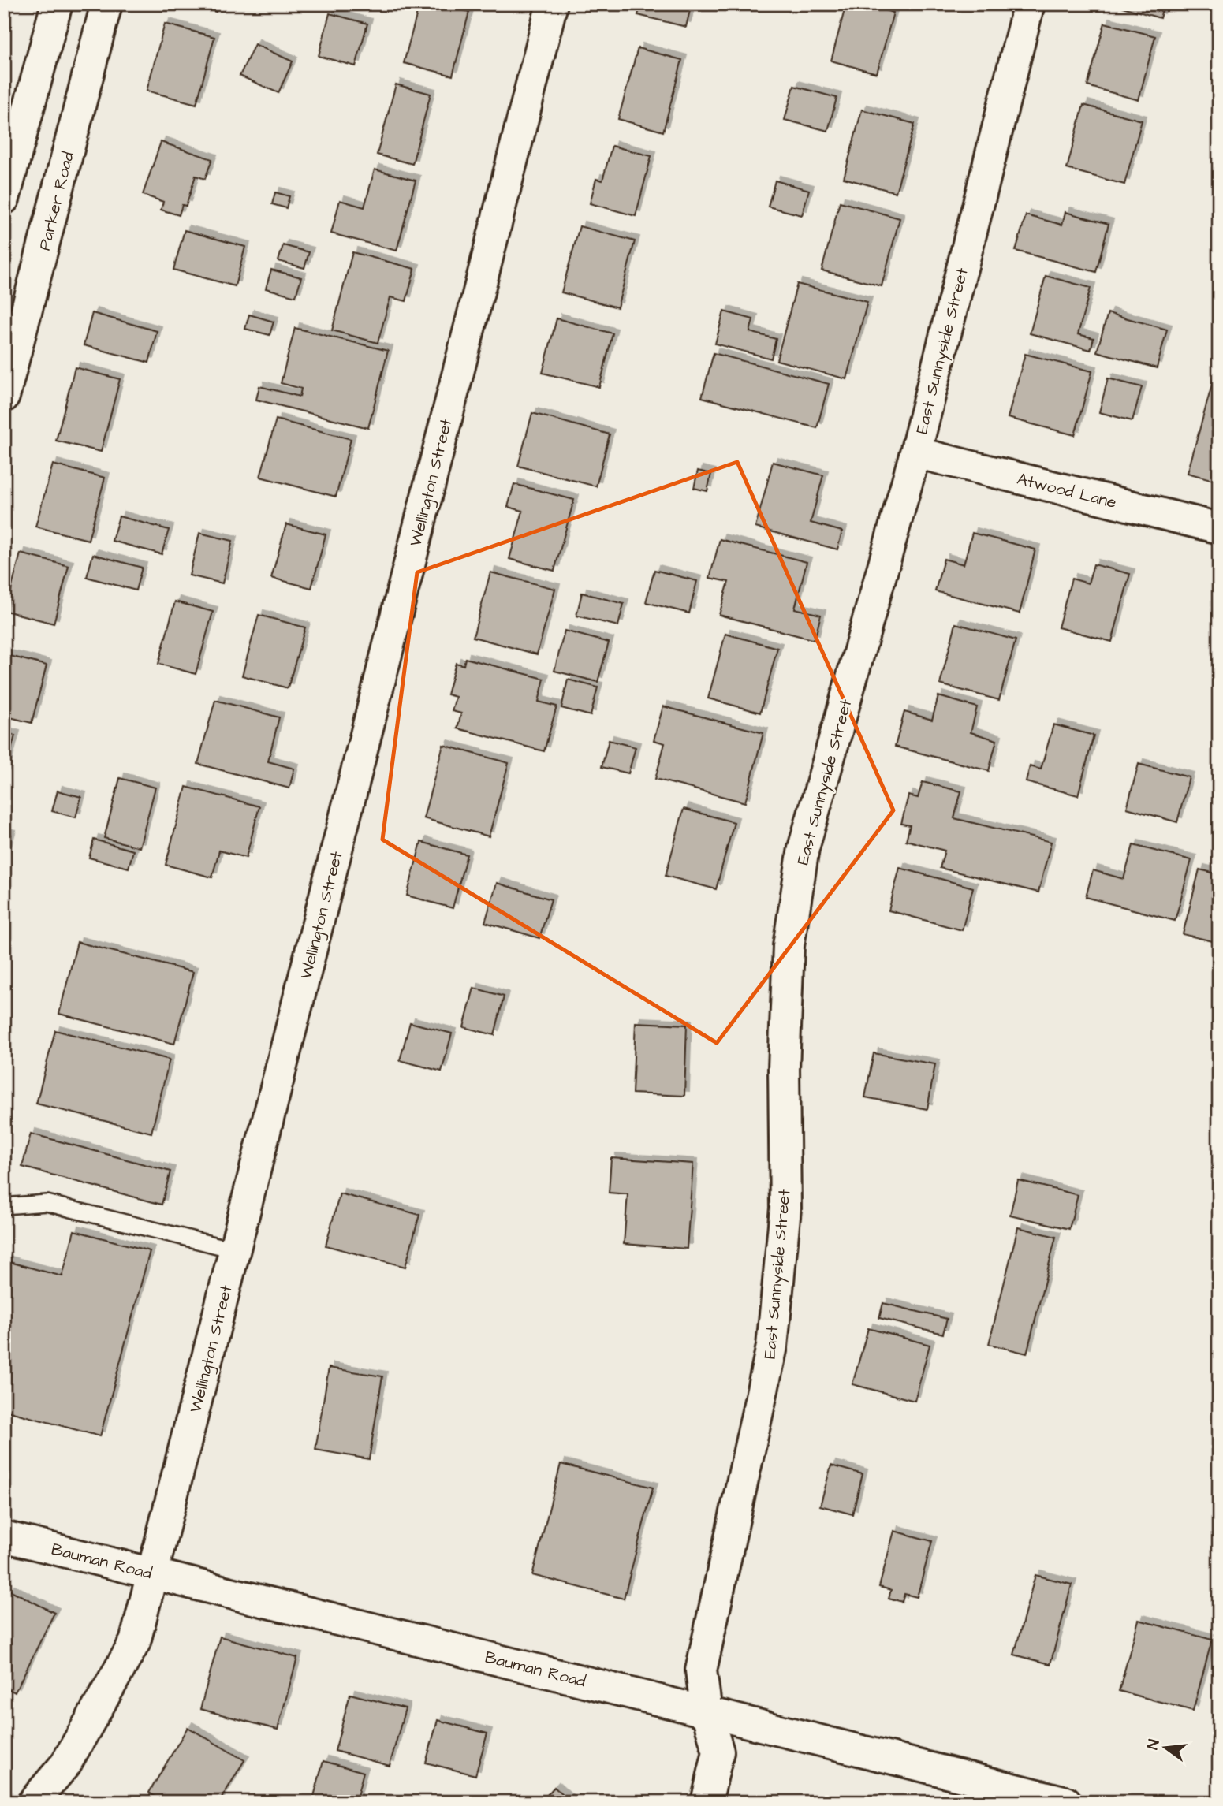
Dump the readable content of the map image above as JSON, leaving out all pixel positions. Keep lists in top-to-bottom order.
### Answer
{
  "streets": {
    "street": [
      "Parker Road",
      "East Sunnyside Street",
      "Wellington Street",
      "Atwood Lane",
      "Bauman Road"
    ]
  },
  "crossings": [
    ["East Sunnyside Street", "Atwood Lane"],
    ["East Sunnyside Street", "Bauman Road"],
    ["Wellington Street", "Bauman Road"]
  ],
  "north": "left"
}
